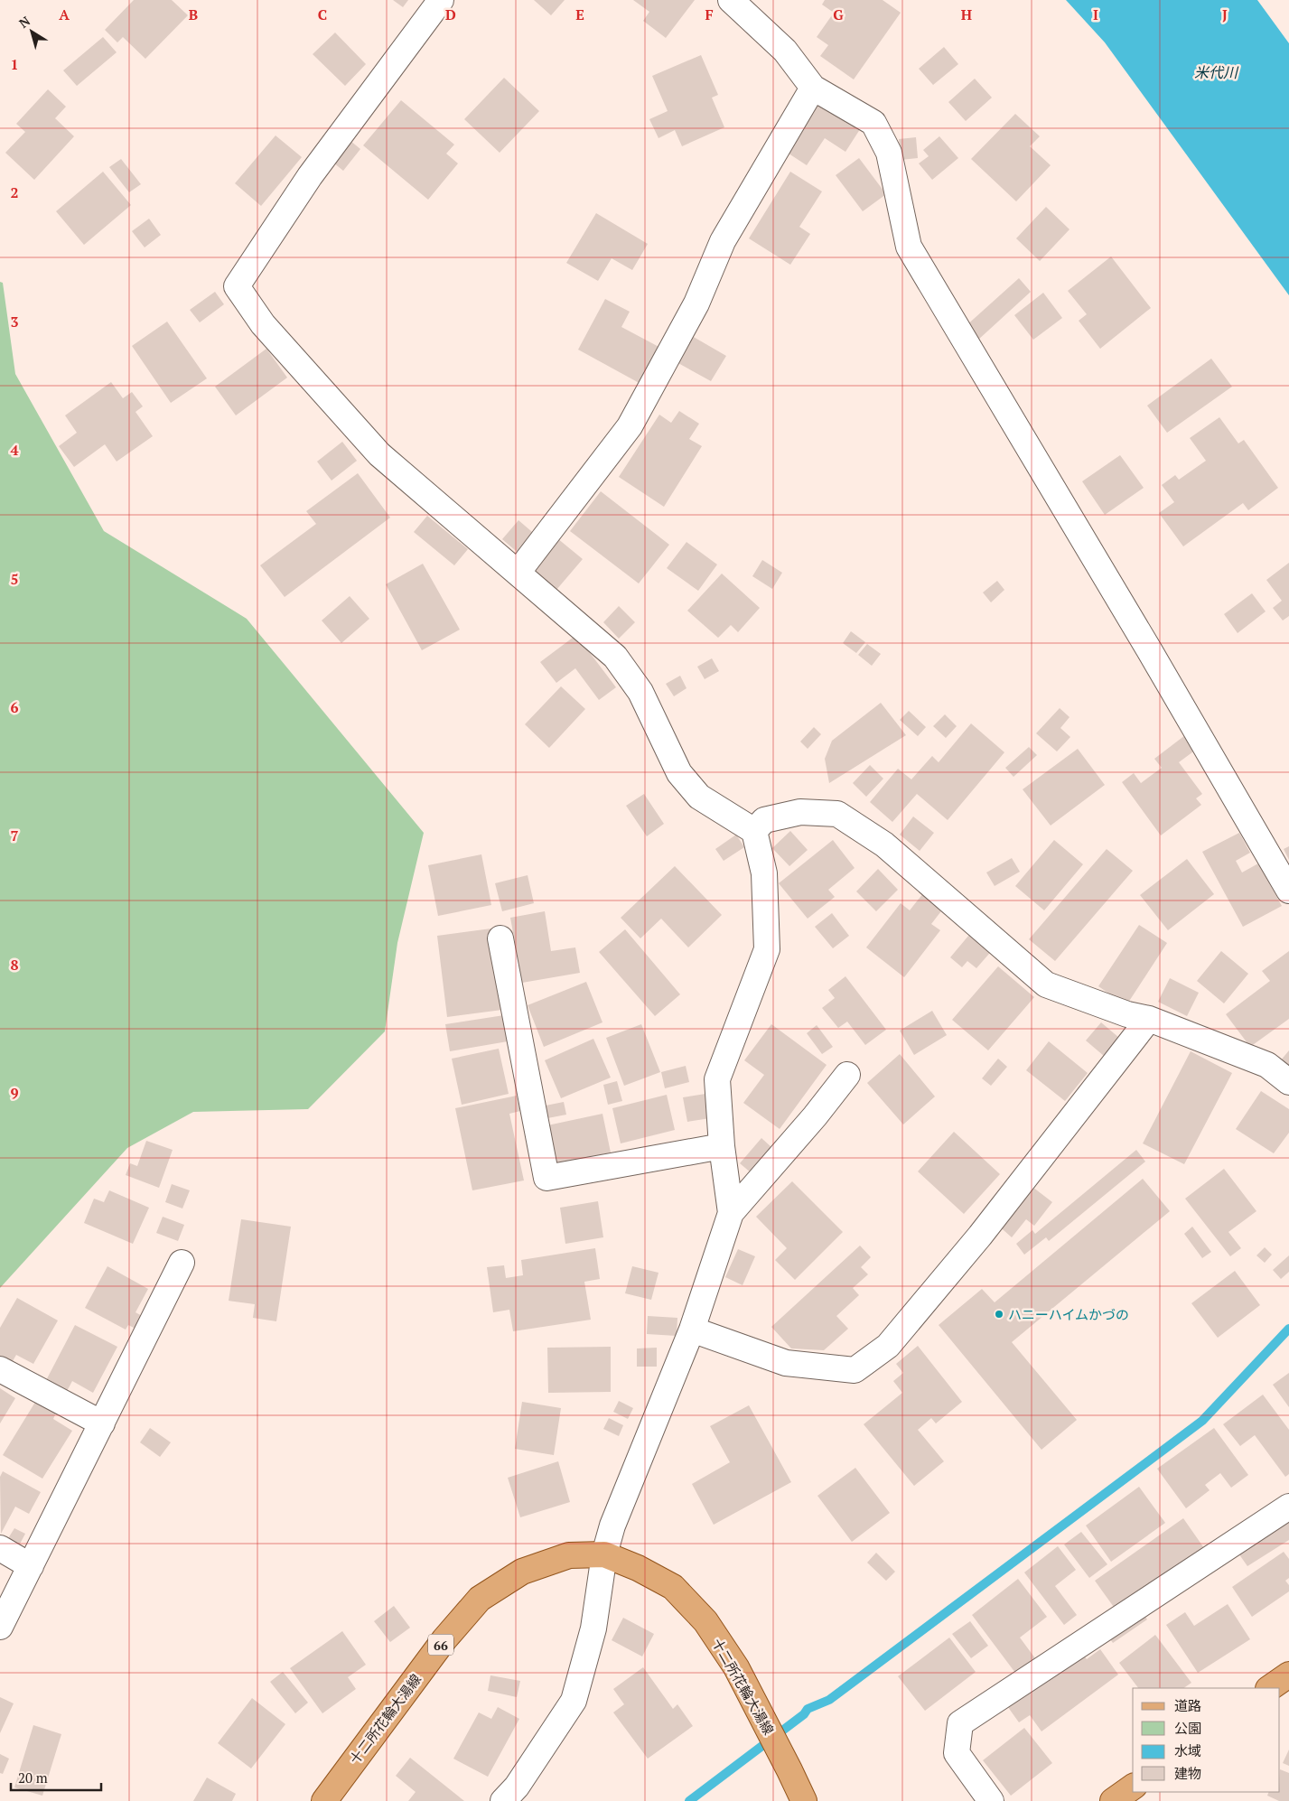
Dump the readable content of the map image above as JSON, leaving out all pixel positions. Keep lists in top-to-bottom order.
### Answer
{
  "streets": {
    "main road": ["66", "十二所花輪大湯線"]
  },
  "water": ["米代川"],
  "places": ["ハニーハイムかづの"],
  "legend": [
    "道路",
    "公園",
    "水域",
    "建物"
  ],
  "scale_bar": "20 m",
  "north": "top left",
  "grid": {
    "columns": [
      "A",
      "B",
      "C",
      "D",
      "E",
      "F",
      "G",
      "H",
      "I",
      "J"
    ],
    "rows": [
      "1",
      "2",
      "3",
      "4",
      "5",
      "6",
      "7",
      "8",
      "9"
    ]
  }
}
